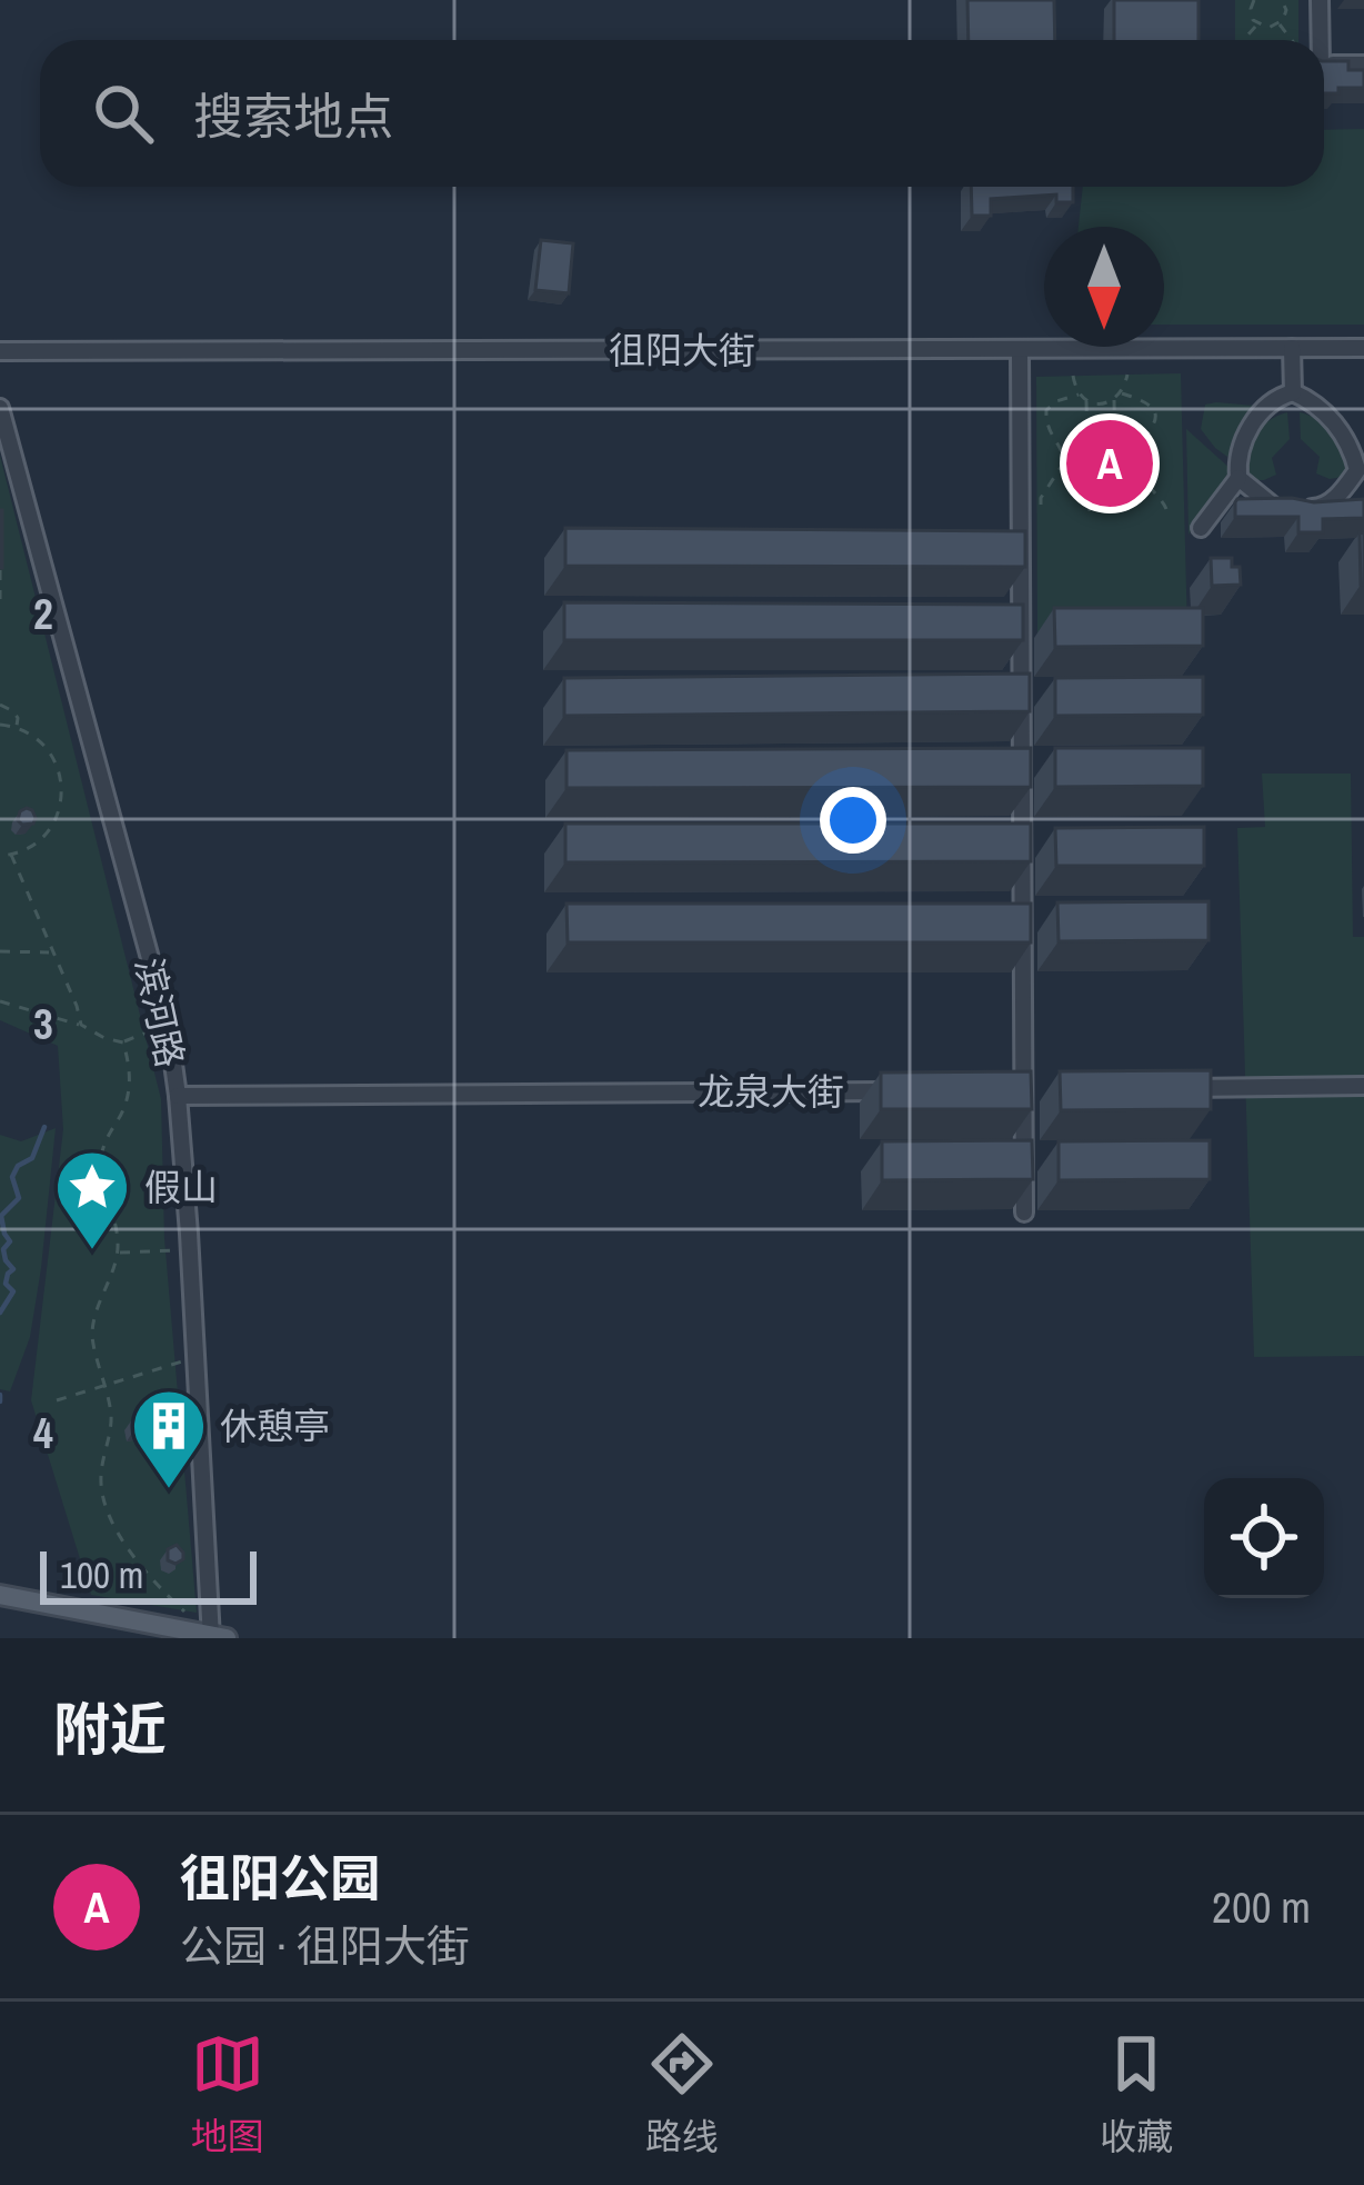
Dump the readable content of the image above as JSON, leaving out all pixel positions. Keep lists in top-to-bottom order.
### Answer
{
  "streets": {
    "street": ["徂阳大街", "滨河路", "龙泉大街"]
  },
  "crossings": [
    ["滨河路", "龙泉大街"]
  ],
  "places": {
    "place": ["假山"],
    "building": ["休憩亭"]
  },
  "scale_bar": "100 m",
  "north": "bottom",
  "page": {
    "search": "搜索地点",
    "pins": "A",
    "scale": "100 m",
    "heading": "附近",
    "list": [
      {
        "mark": "A",
        "name": "徂阳公园",
        "note": "公园 · 徂阳大街",
        "value": "200 m"
      }
    ],
    "nav": ["地图", "路线", "收藏"]
  },
  "grid": {
    "rows": ["2", "3", "4"]
  }
}
